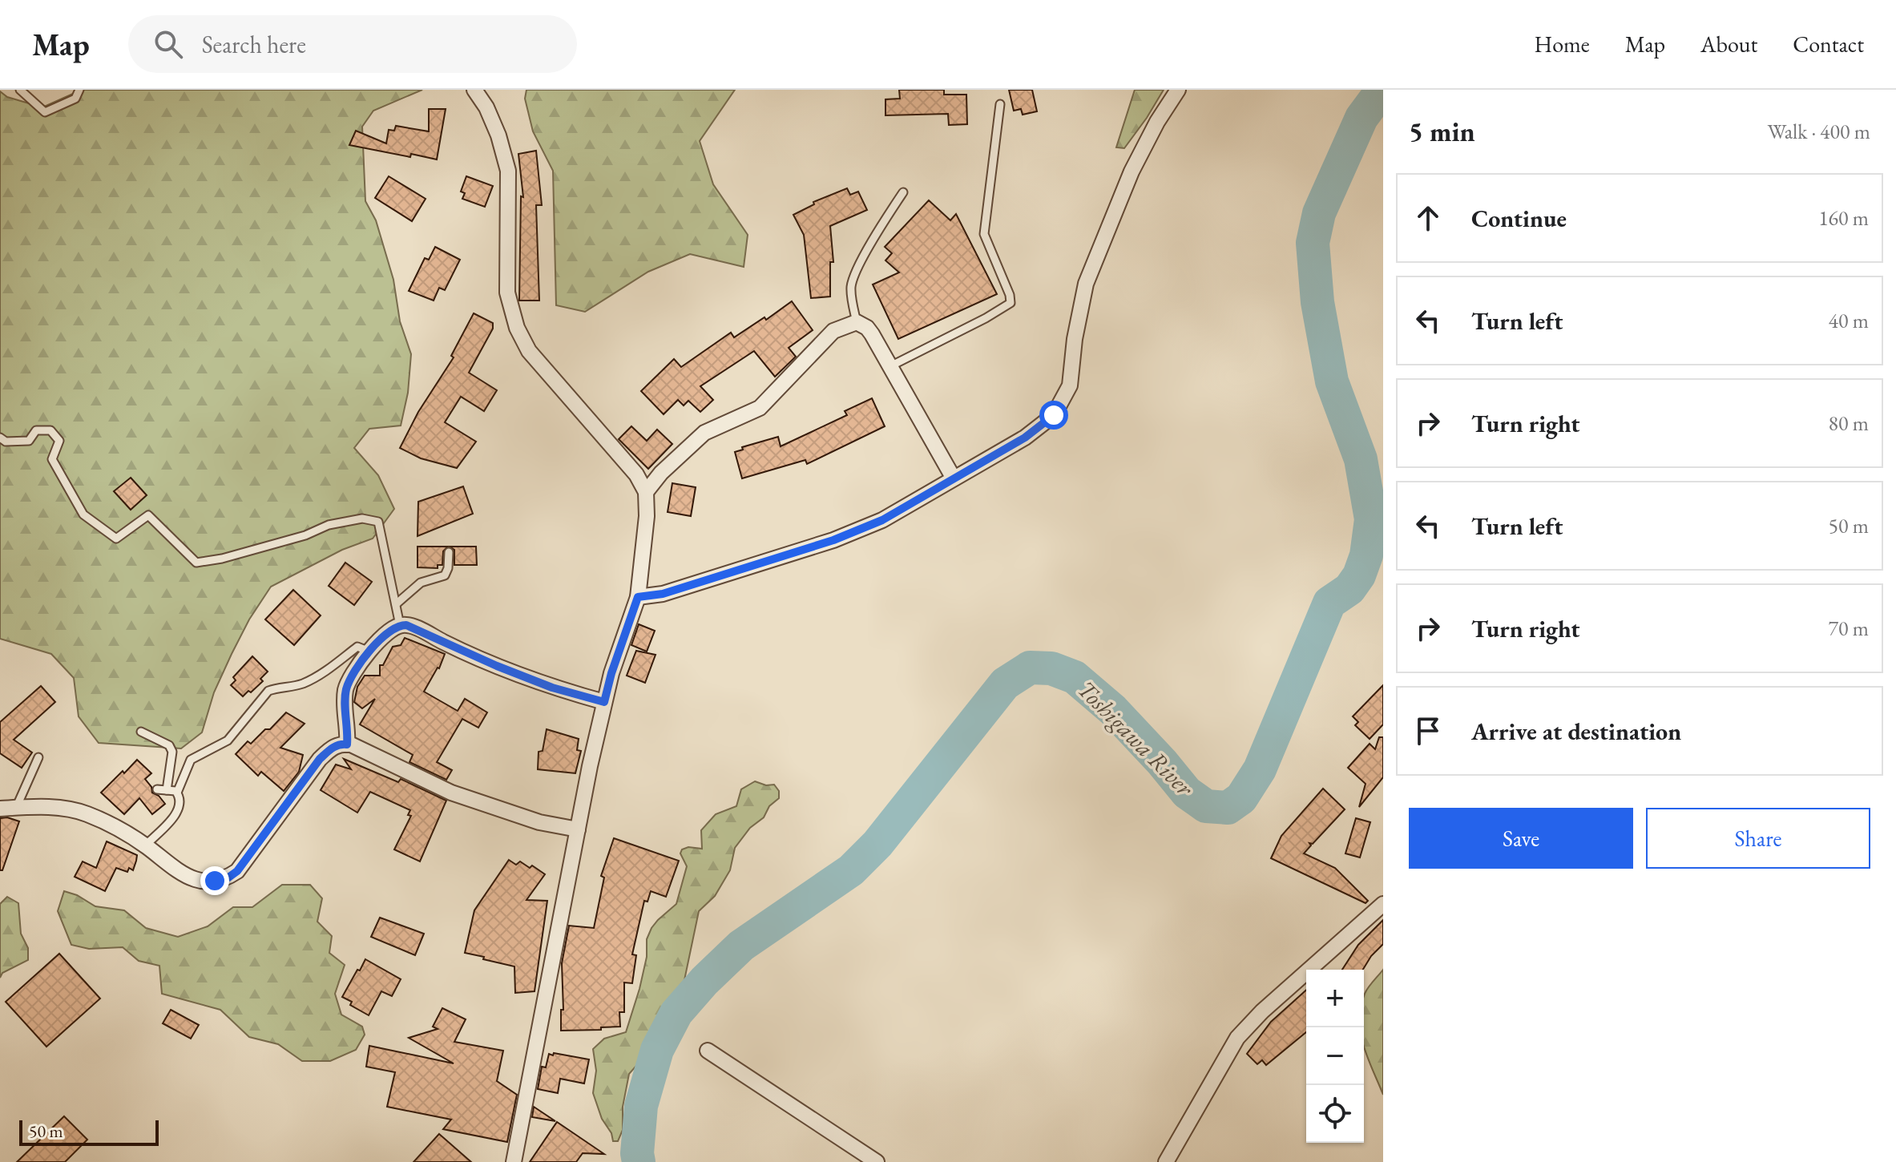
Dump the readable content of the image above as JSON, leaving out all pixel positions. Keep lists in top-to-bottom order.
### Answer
{
  "water": ["Toshigawa River"],
  "scale_bar": "50 m",
  "page": {
    "header": "Map",
    "search": "Search here",
    "nav": [
      "Home",
      "Map",
      "About",
      "Contact"
    ],
    "heading": ["5 min", "Walk · 400 m"],
    "list": [
      ["Continue", "160 m"],
      ["Turn left", "40 m"],
      ["Turn right", "80 m"],
      ["Turn left", "50 m"],
      ["Turn right", "70 m"],
      "Arrive at destination"
    ],
    "buttons": ["Save", "Share"],
    "map_buttons": ["+", "−"],
    "scale": "50 m"
  }
}
